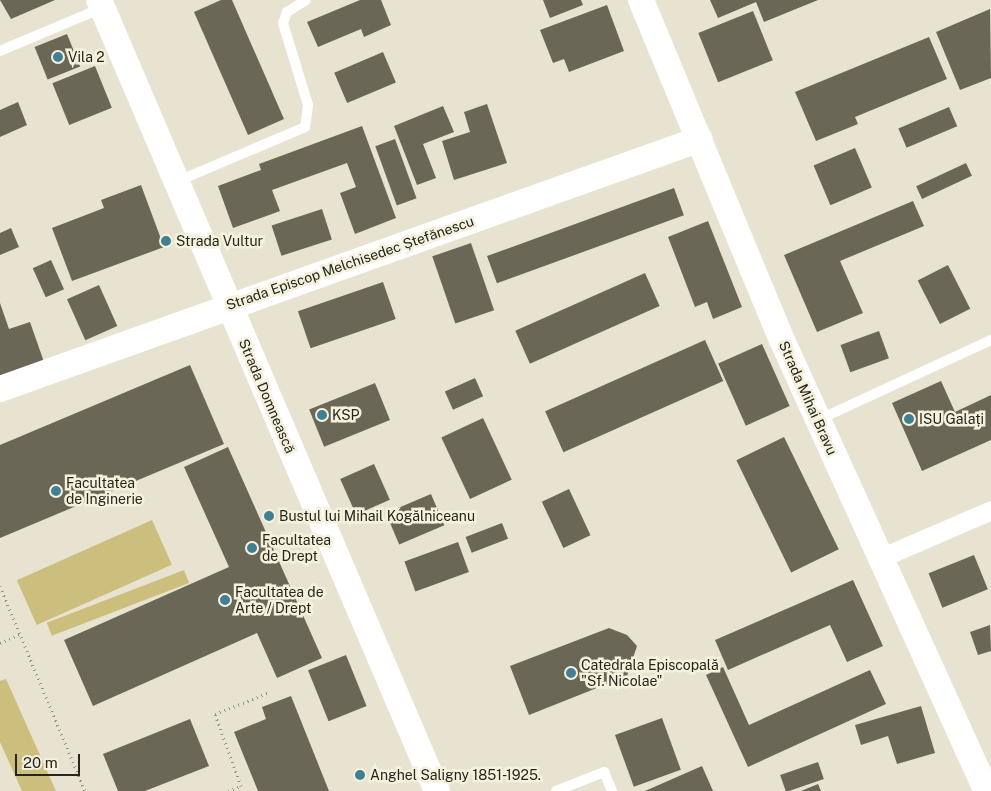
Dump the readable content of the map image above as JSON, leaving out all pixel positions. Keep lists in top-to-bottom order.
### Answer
{
  "streets": {
    "street": ["Strada Episcop Melchisedec Ștefănescu", "Strada Domnească", "Strada Mihai Bravu"]
  },
  "crossings": [
    ["Strada Episcop Melchisedec Ștefănescu", "Strada Domnească"],
    ["Strada Episcop Melchisedec Ștefănescu", "Strada Mihai Bravu"]
  ],
  "places": [
    "Vila 2",
    "Strada Vultur",
    "KSP",
    "ISU Galați",
    "Facultatea de Inginerie",
    "Bustul lui Mihail Kogălniceanu",
    "Facultatea de Drept",
    "Facultatea de Arte / Drept",
    "Catedrala Episcopală \"Sf. Nicolae\"",
    "Anghel Saligny 1851-1925."
  ],
  "scale_bar": "20 m"
}
